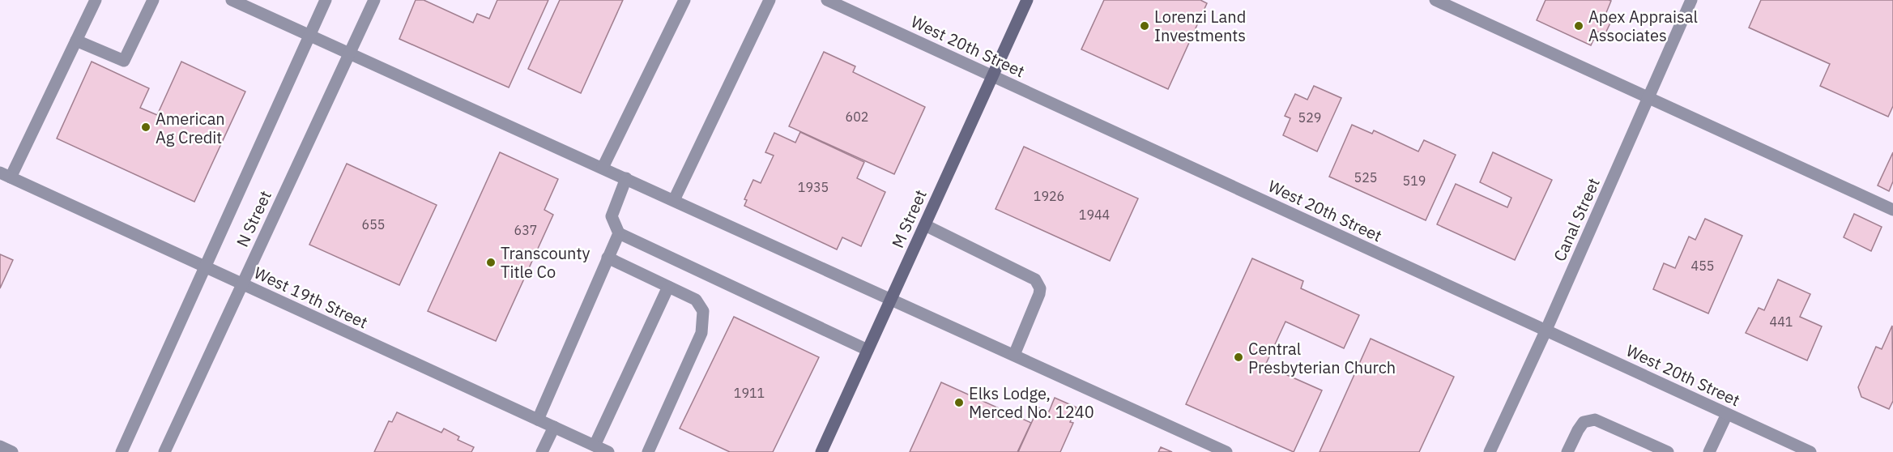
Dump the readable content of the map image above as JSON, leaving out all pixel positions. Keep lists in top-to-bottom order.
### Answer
{
  "streets": {
    "street": [
      "West 20th Street",
      "N Street",
      "M Street",
      "Canal Street",
      "West 19th Street"
    ]
  },
  "crossings": [
    ["West 20th Street", "M Street"],
    ["West 20th Street", "Canal Street"],
    ["N Street", "West 19th Street"]
  ],
  "places": [
    "Lorenzi Land Investments",
    "Apex Appraisal Associates",
    "American Ag Credit",
    "Transcounty Title Co",
    "Central Presbyterian Church",
    "Elks Lodge, Merced No. 1240"
  ],
  "house_numbers": [
    "602",
    "529",
    "525",
    "519",
    "1935",
    "1926",
    "1944",
    "655",
    "637",
    "455",
    "441",
    "1911"
  ]
}
